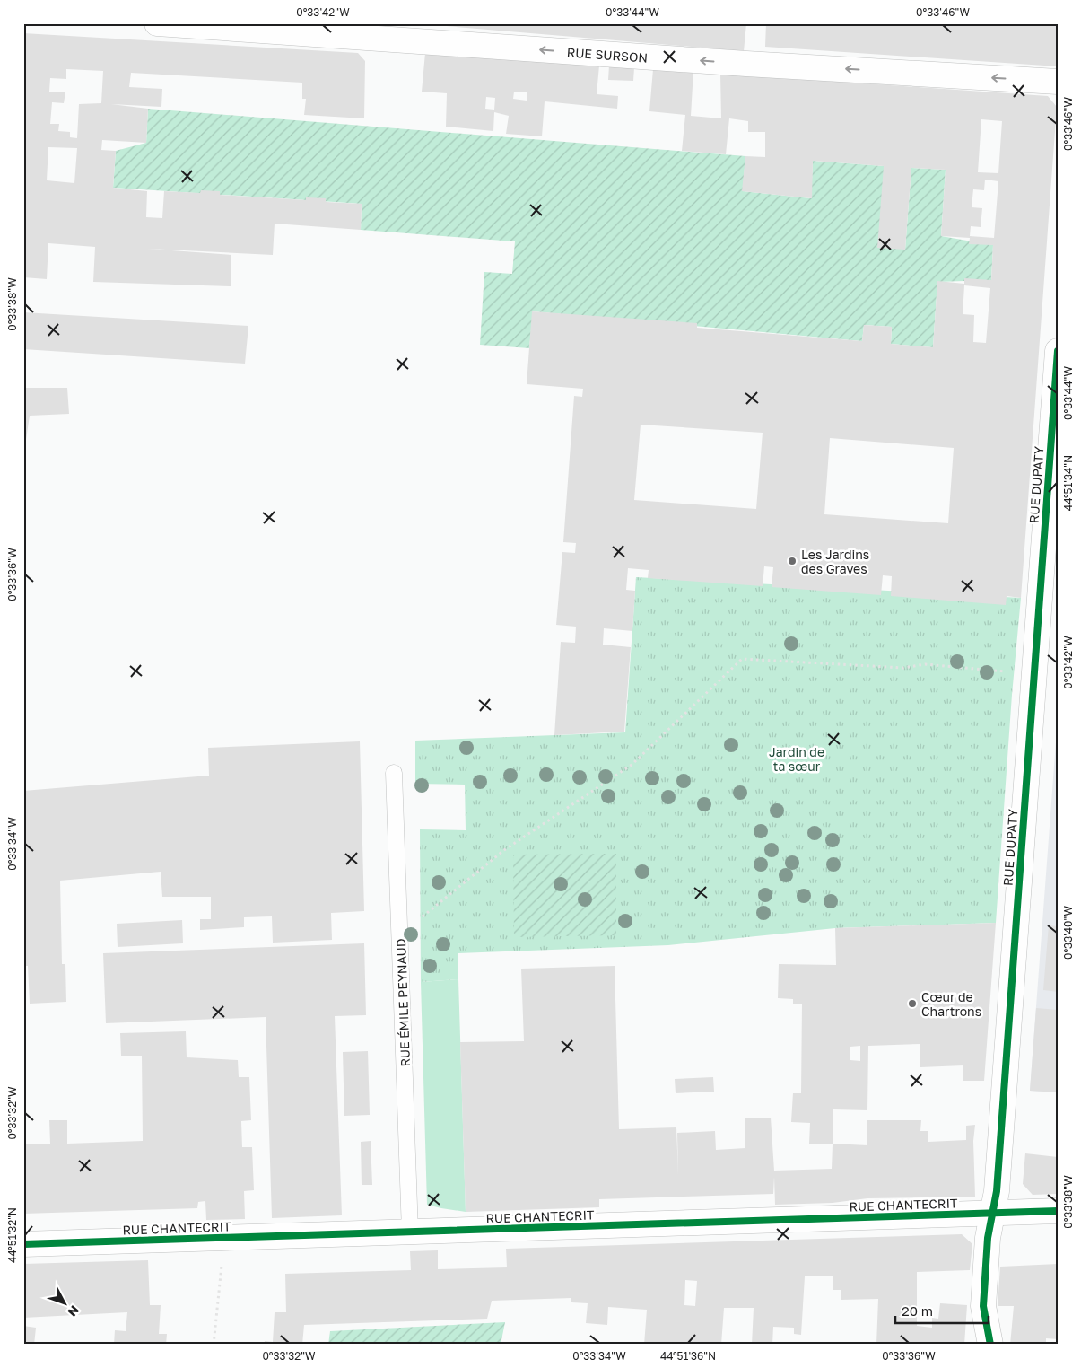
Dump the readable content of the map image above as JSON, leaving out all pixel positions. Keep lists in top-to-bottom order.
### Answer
{
  "streets": {
    "street": ["RUE SURSON", "RUE DUPATY", "RUE CHANTECRIT"],
    "lane": ["RUE ÉMILE PEYNAUD"]
  },
  "crossings": [
    ["RUE DUPATY", "RUE CHANTECRIT"],
    ["RUE ÉMILE PEYNAUD", "RUE CHANTECRIT"]
  ],
  "one_way": ["RUE SURSON"],
  "parks": ["Jardin de ta sœur"],
  "places": ["Les Jardins des Graves", "Cœur de Chartrons"],
  "scale_bar": "20 m",
  "north": "bottom right",
  "coordinates": [
    "0°33'42\"W",
    "0°33'44\"W",
    "0°33'46\"W",
    "0°33'38\"W",
    "44°51'34\"N",
    "0°33'36\"W",
    "0°33'34\"W",
    "0°33'40\"W",
    "0°33'32\"W",
    "44°51'32\"N",
    "44°51'36\"N"
  ]
}
